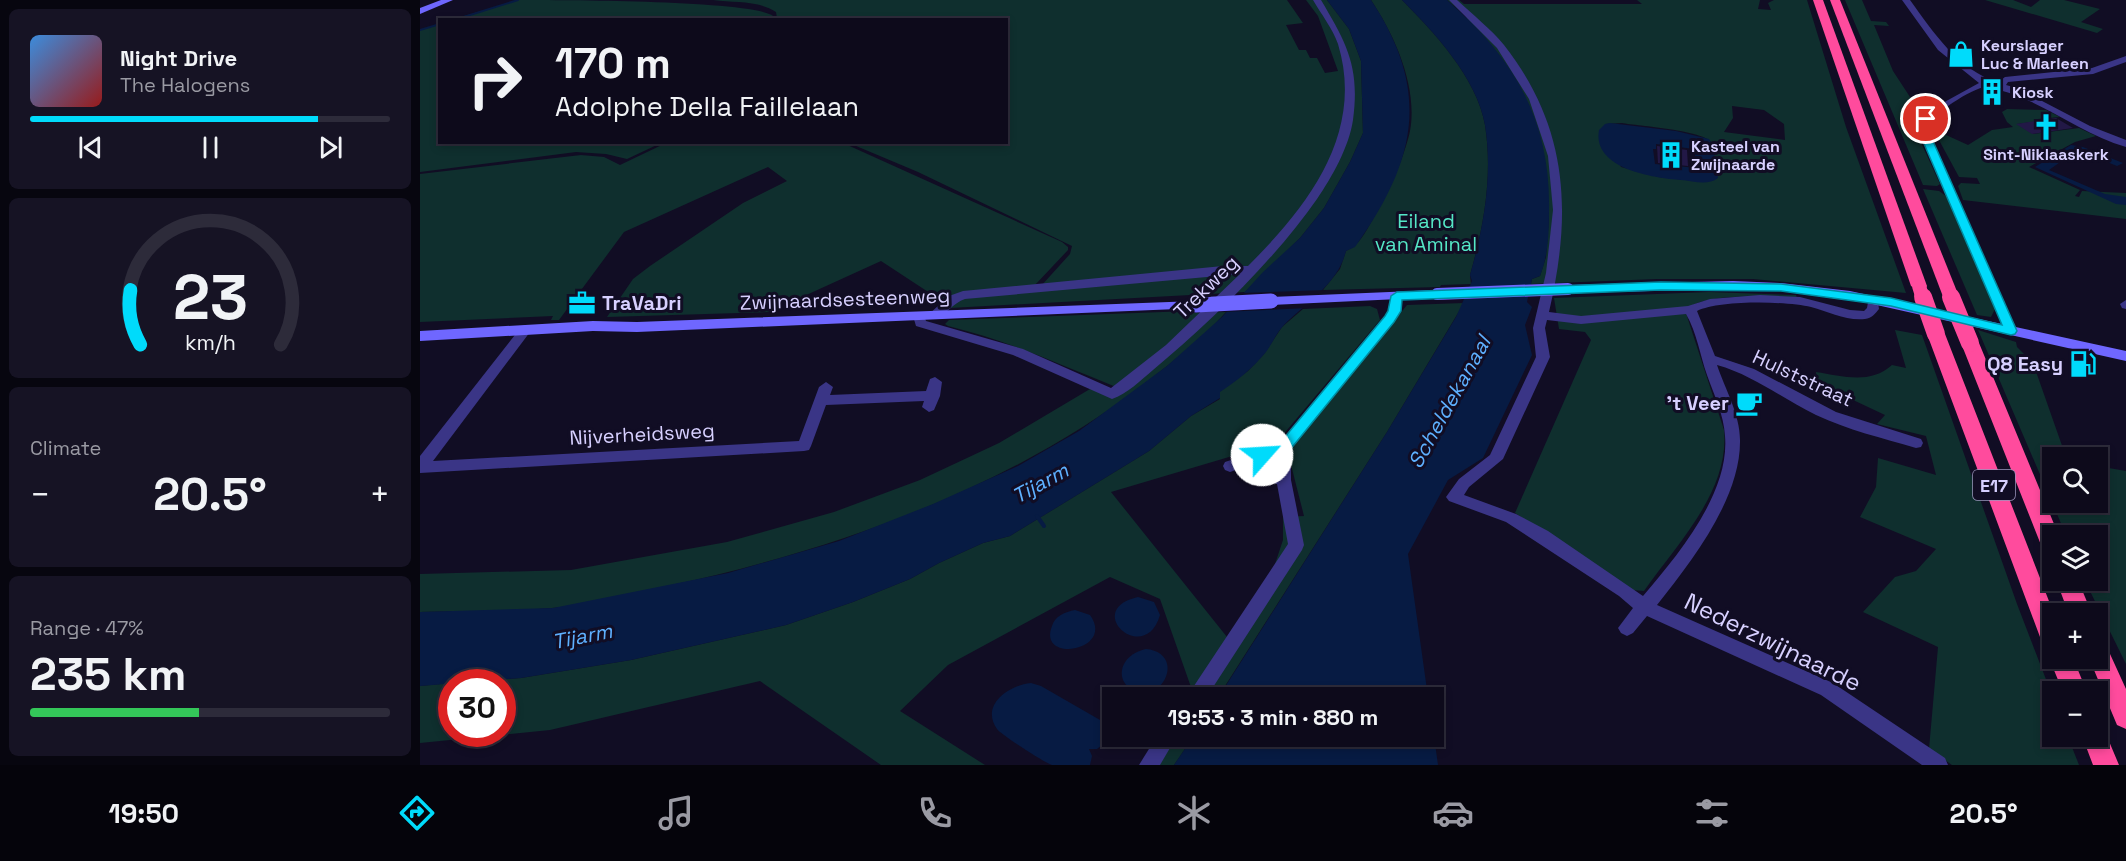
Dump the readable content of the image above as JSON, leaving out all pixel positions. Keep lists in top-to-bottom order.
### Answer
{
  "streets": {
    "highway": ["E17"],
    "main road": ["Zwijnaardsesteenweg"],
    "street": [
      "Trekweg",
      "Hulststraat",
      "Nijverheidsweg",
      "Nederzwijnaarde"
    ]
  },
  "crossings": [
    ["Trekweg", "Zwijnaardsesteenweg"],
    ["Zwijnaardsesteenweg", "Nijverheidsweg"]
  ],
  "water": ["Scheldekanaal", "Tijarm"],
  "parks": ["Eiland van Aminal"],
  "places": {
    "shop": ["Keurslager Luc & Marleen"],
    "building": ["Kiosk", "Kasteel van Zwijnaarde"],
    "church": ["Sint-Niklaaskerk"],
    "office": ["TraVaDri"],
    "fuel station": ["Q8 Easy"],
    "cafe": ["'t Veer"]
  },
  "page": {
    "turn": ["170 m", "Adolphe Della Faillelaan"],
    "song": ["Night Drive", "The Halogens"],
    "tile": [
      "Climate",
      ["Range · 47%", "235 km"]
    ],
    "map_buttons": ["+", "−"],
    "heat": ["−", "20.5°", "+"],
    "limit": "30",
    "trip": "19:53 · 3 min · 880 m",
    "tabs": ["19:50", "20.5°"],
    "gauge": ["23", "km/h"]
  }
}
